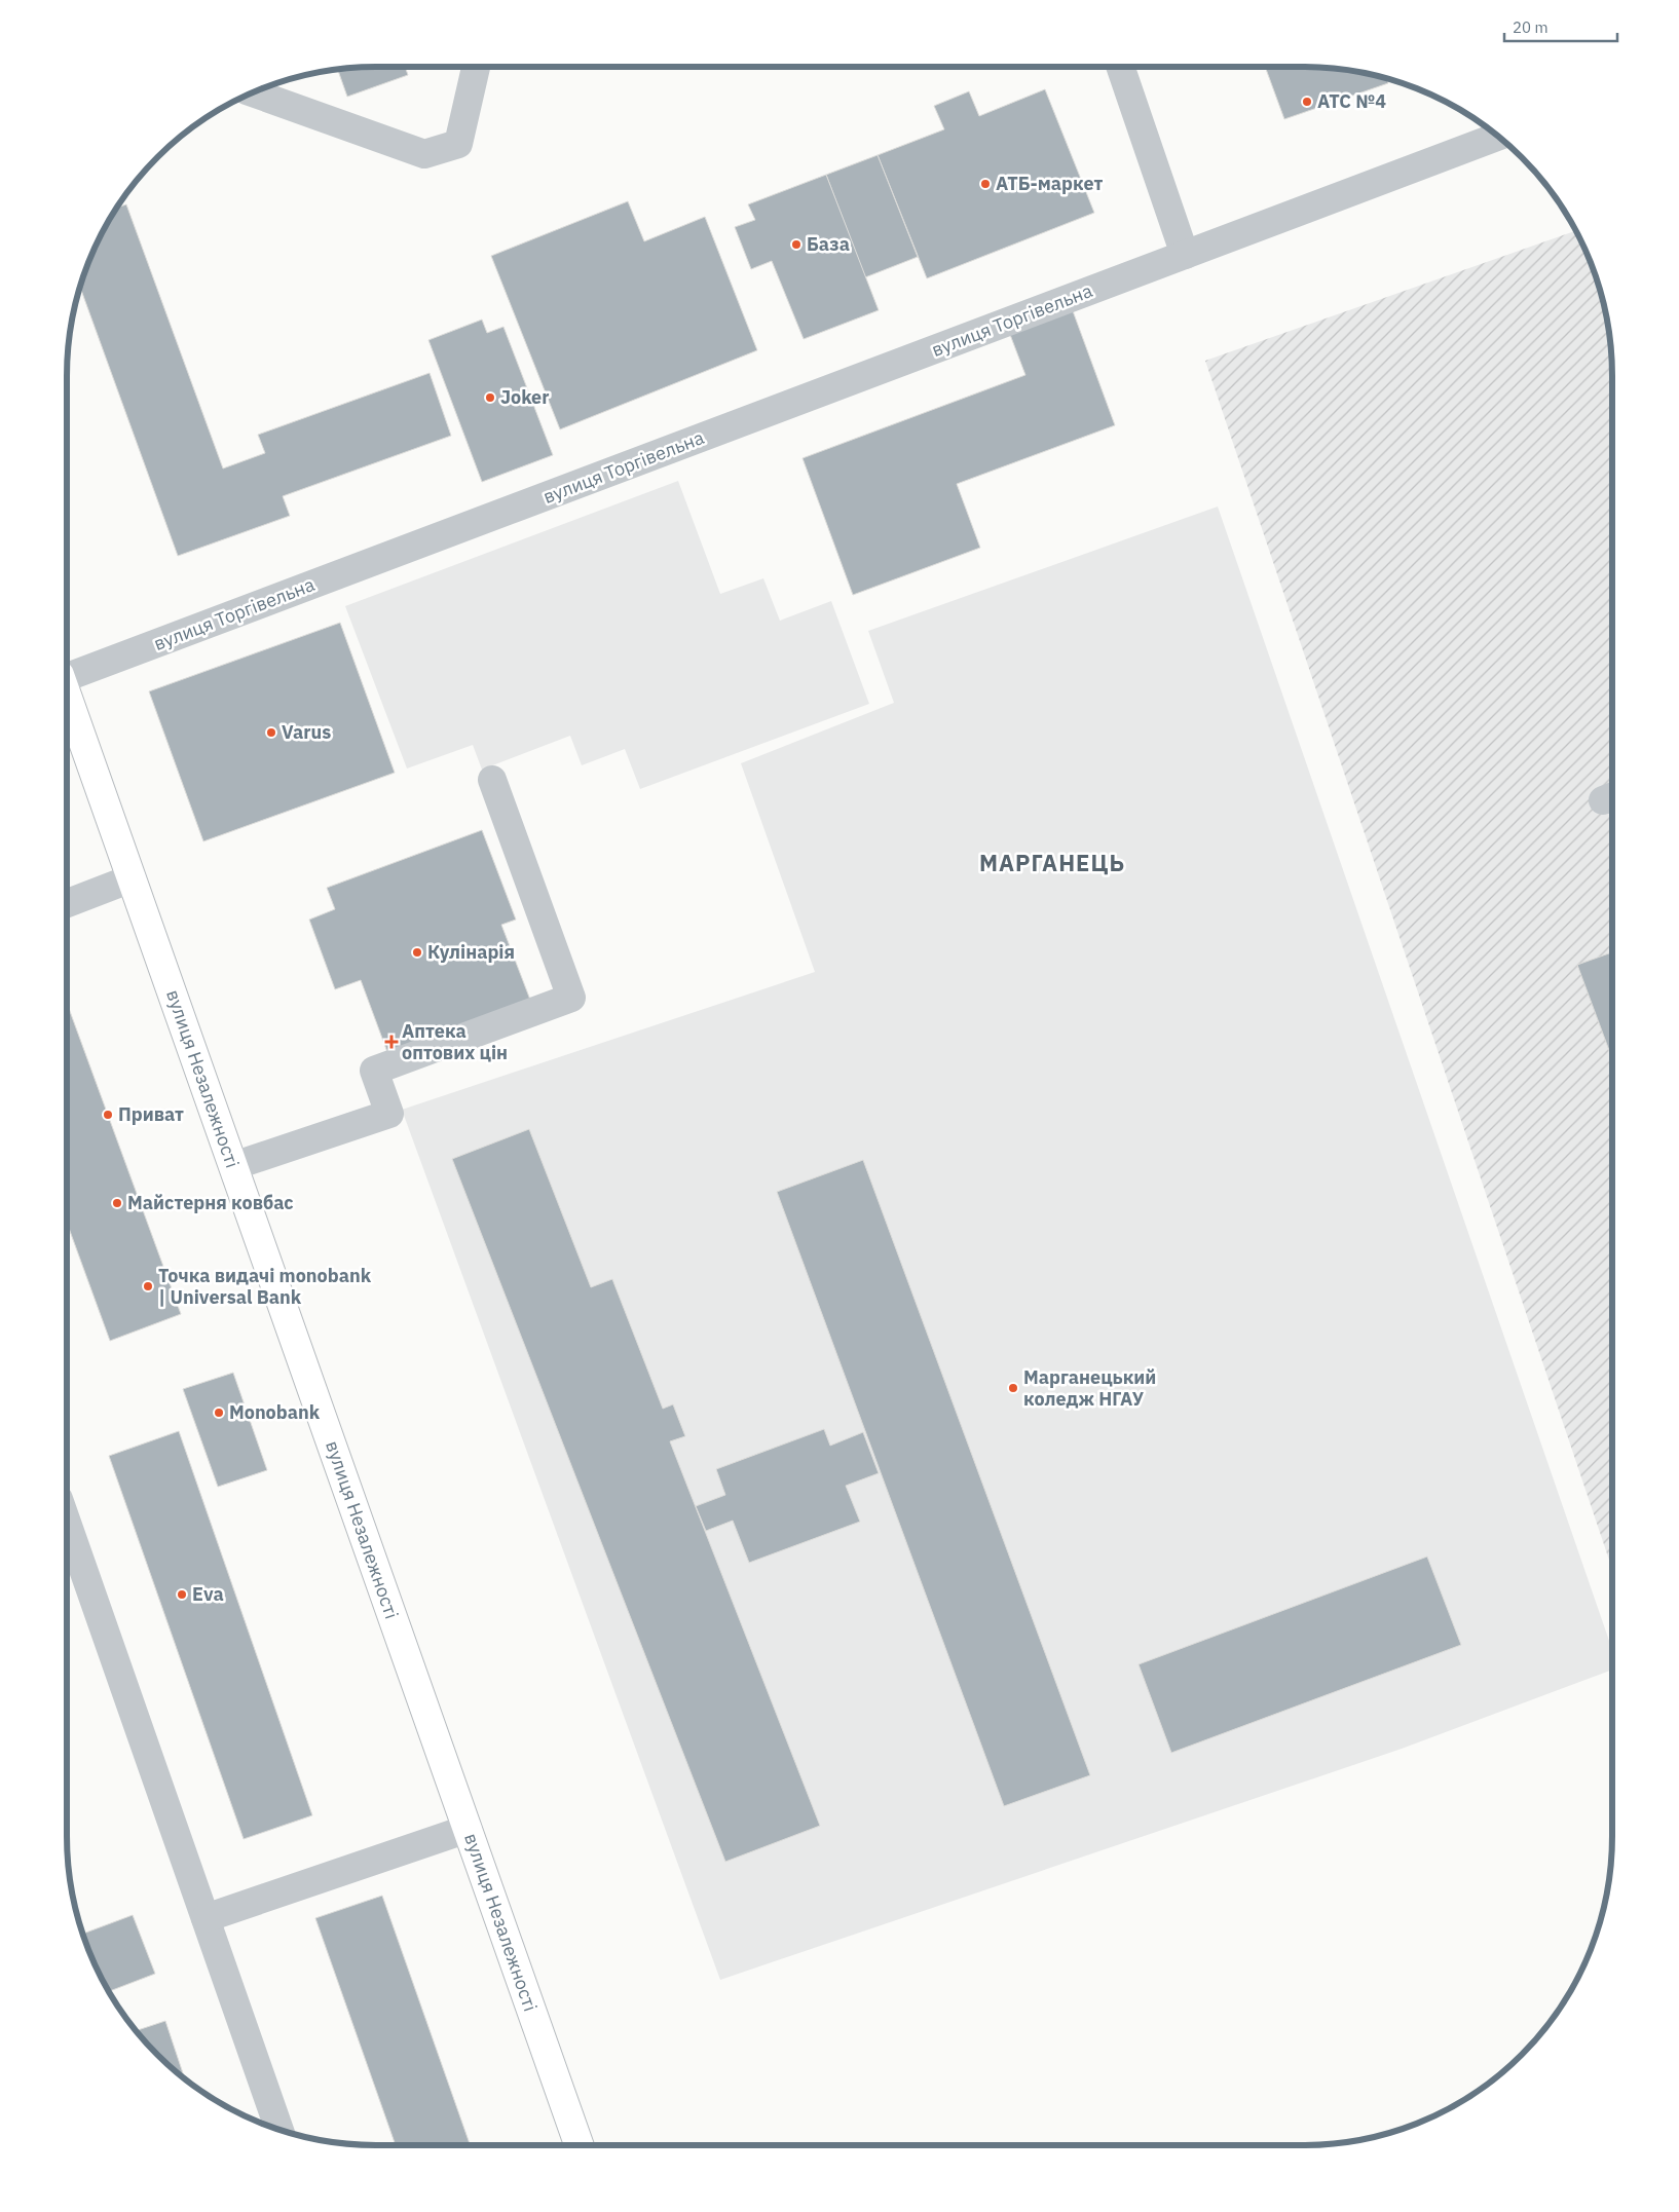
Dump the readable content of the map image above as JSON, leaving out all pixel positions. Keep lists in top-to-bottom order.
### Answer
{
  "streets": {
    "main road": ["вулиця Незалежності"],
    "street": ["вулиця Торгівельна"]
  },
  "districts": ["МАРГАНЕЦЬ"],
  "places": {
    "other": [
      "АТС №4",
      "АТБ-маркет",
      "База",
      "Joker",
      "Varus",
      "Кулінарія",
      "Приват",
      "Майстерня ковбас",
      "Точка видачі monobank | Universal Bank",
      "Марганецький коледж НГАУ",
      "Monobank",
      "Eva"
    ],
    "health": ["Аптека оптових цін"]
  },
  "scale_bar": "20 m"
}
